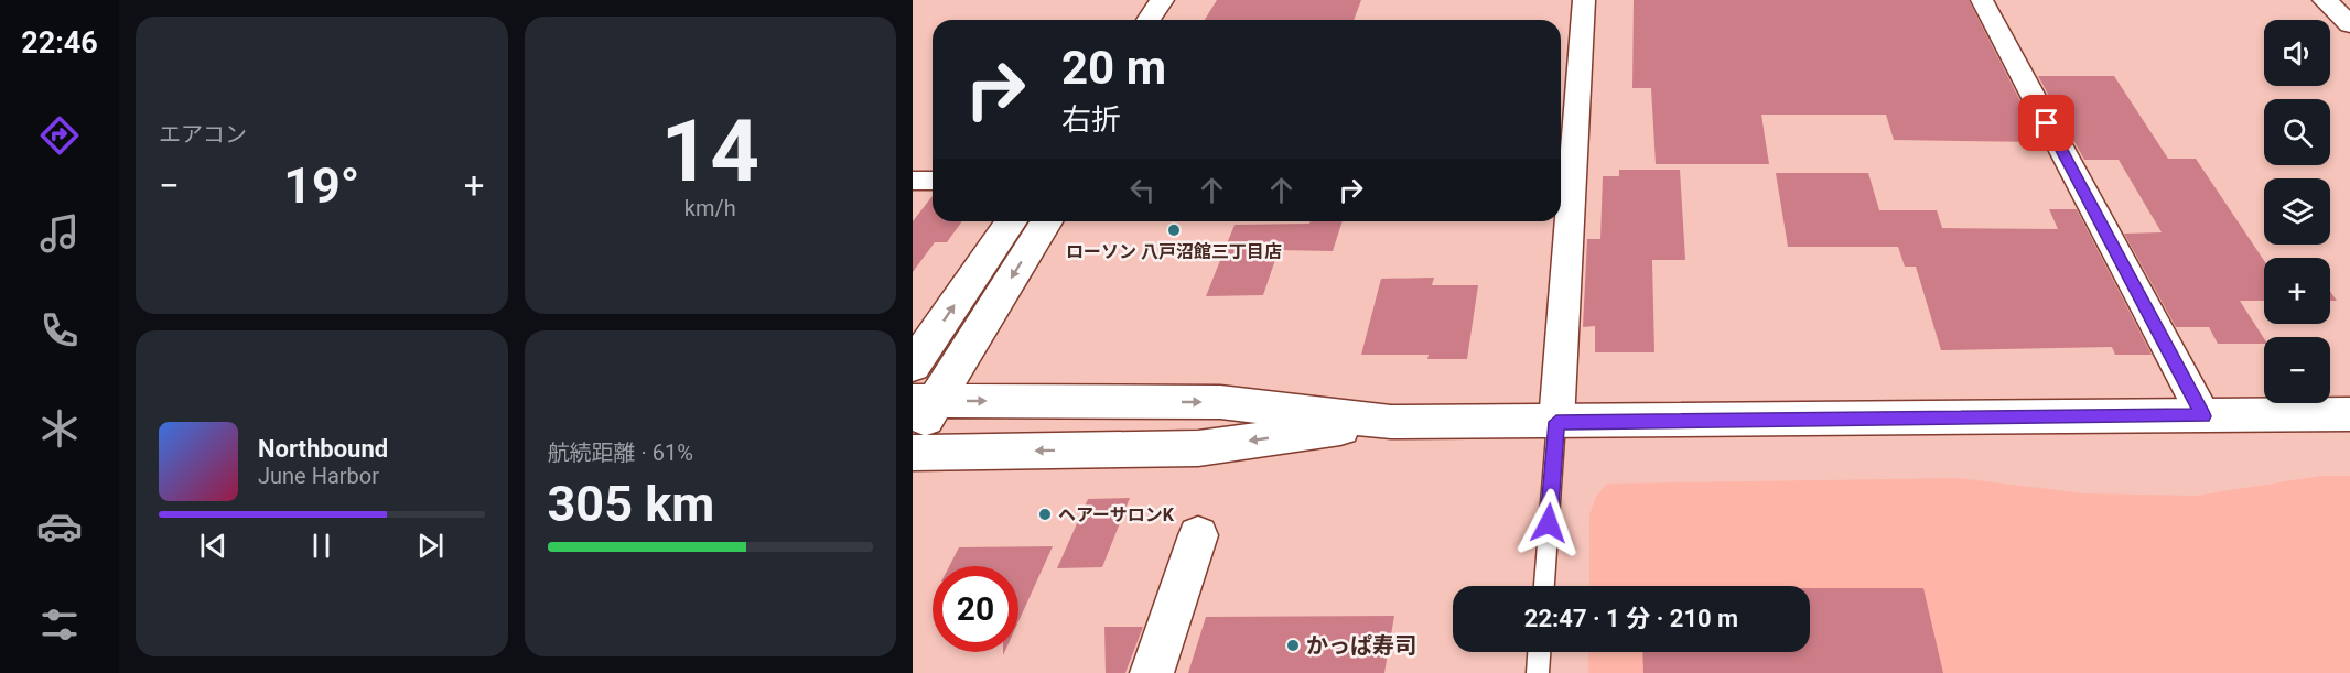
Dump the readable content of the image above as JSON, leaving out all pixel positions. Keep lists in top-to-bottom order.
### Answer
{
  "places": ["ローソン 八戸沼館三丁目店", "ヘアーサロンK", "かっぱ寿司"],
  "page": {
    "tabs": "22:46",
    "tile": [
      "エアコン",
      ["14", "km/h"],
      ["航続距離 · 61%", "305 km"]
    ],
    "map_buttons": ["+", "−"],
    "turn": ["20 m", "右折"],
    "heat": ["−", "19°", "+"],
    "song": ["Northbound", "June Harbor"],
    "limit": "20",
    "trip": "22:47 · 1 分 · 210 m"
  }
}
